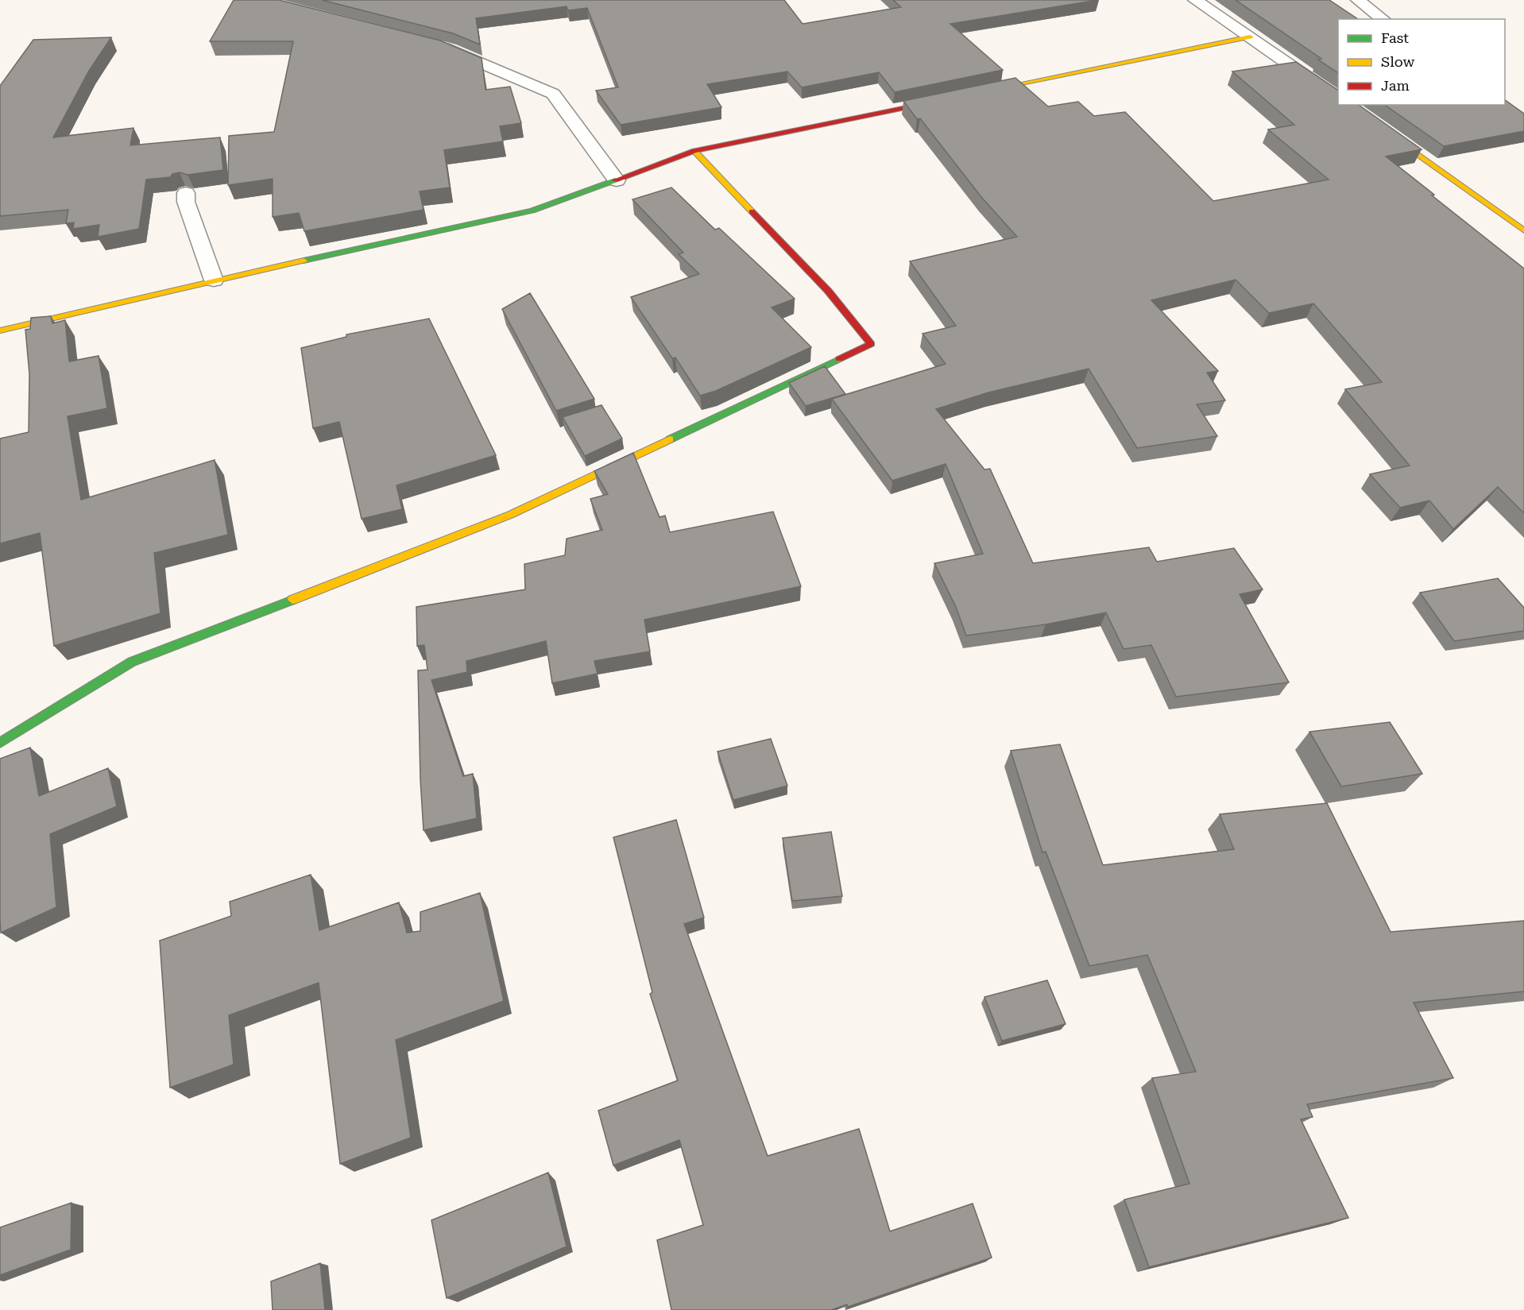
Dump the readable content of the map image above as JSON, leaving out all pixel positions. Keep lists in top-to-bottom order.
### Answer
{
  "legend": ["Fast", "Slow", "Jam"]
}
